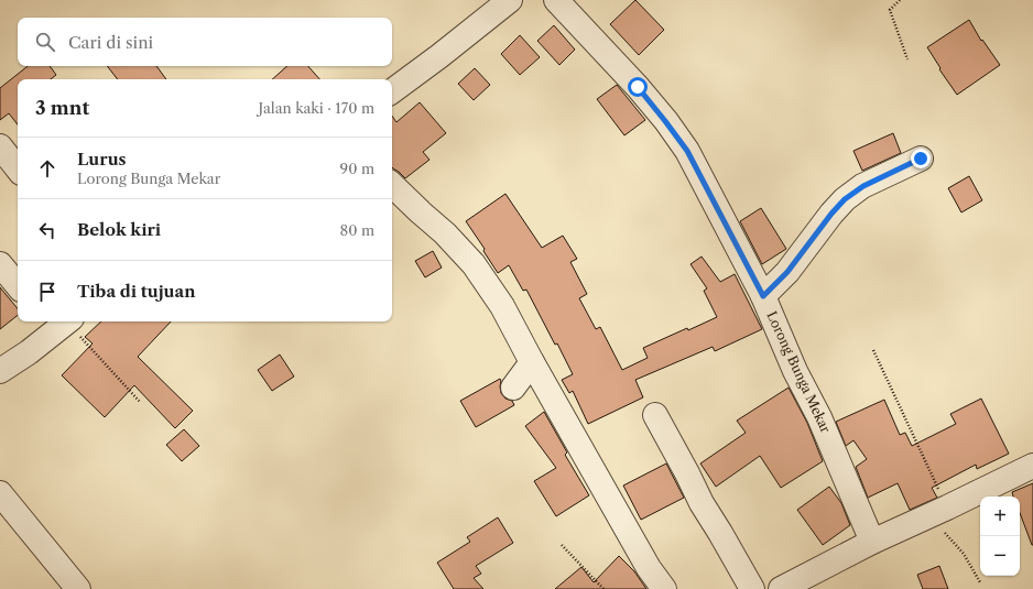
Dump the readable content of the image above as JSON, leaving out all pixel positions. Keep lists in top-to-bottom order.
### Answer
{
  "streets": {
    "street": ["Lorong Bunga Mekar"]
  },
  "page": {
    "search": "Cari di sini",
    "heading": ["3 mnt", "Jalan kaki · 170 m"],
    "list": [
      ["Lurus", "Lorong Bunga Mekar", "90 m"],
      ["Belok kiri", "80 m"],
      "Tiba di tujuan"
    ],
    "map_buttons": ["+", "−"]
  }
}
